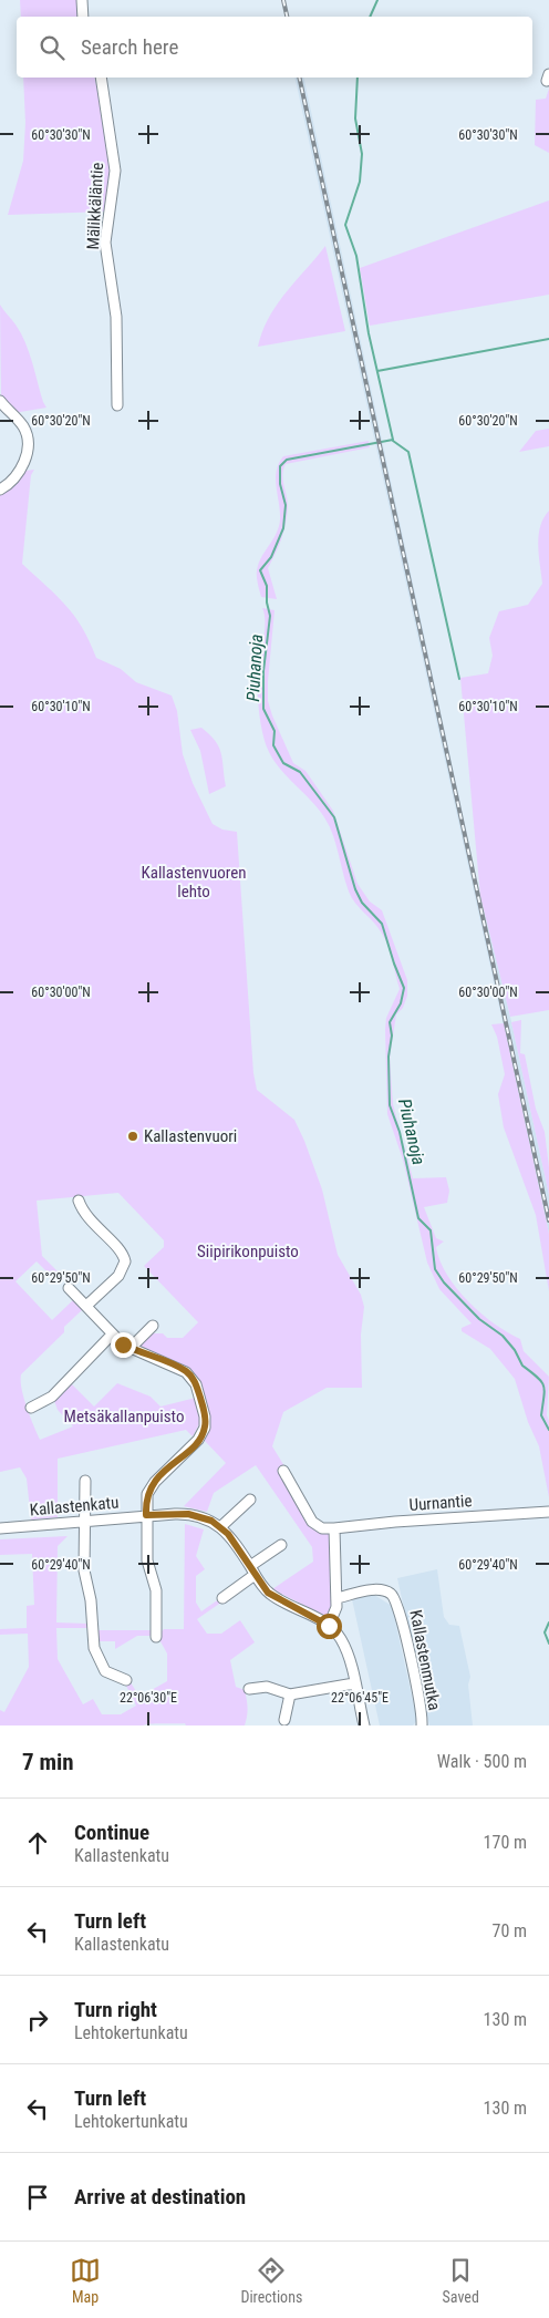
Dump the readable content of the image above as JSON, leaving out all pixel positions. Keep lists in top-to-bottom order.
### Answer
{
  "streets": {
    "street": [
      "Mälikkäläntie",
      "Uurnantie",
      "Kallastenkatu",
      "Kallastenmutka"
    ]
  },
  "water": ["Piuhanoja"],
  "parks": ["Kallastenvuoren lehto", "Siipirikonpuisto", "Metsäkallanpuisto"],
  "places": ["Kallastenvuori"],
  "page": {
    "search": "Search here",
    "heading": ["7 min", "Walk · 500 m"],
    "list": [
      ["Continue", "Kallastenkatu", "170 m"],
      ["Turn left", "Kallastenkatu", "70 m"],
      ["Turn right", "Lehtokertunkatu", "130 m"],
      ["Turn left", "Lehtokertunkatu", "130 m"],
      "Arrive at destination"
    ],
    "nav": ["Map", "Directions", "Saved"]
  },
  "coordinates": [
    "60°30'30\"N",
    "60°30'20\"N",
    "60°30'10\"N",
    "60°30'00\"N",
    "60°29'50\"N",
    "60°29'40\"N",
    "22°06'30\"E",
    "22°06'45\"E"
  ]
}
